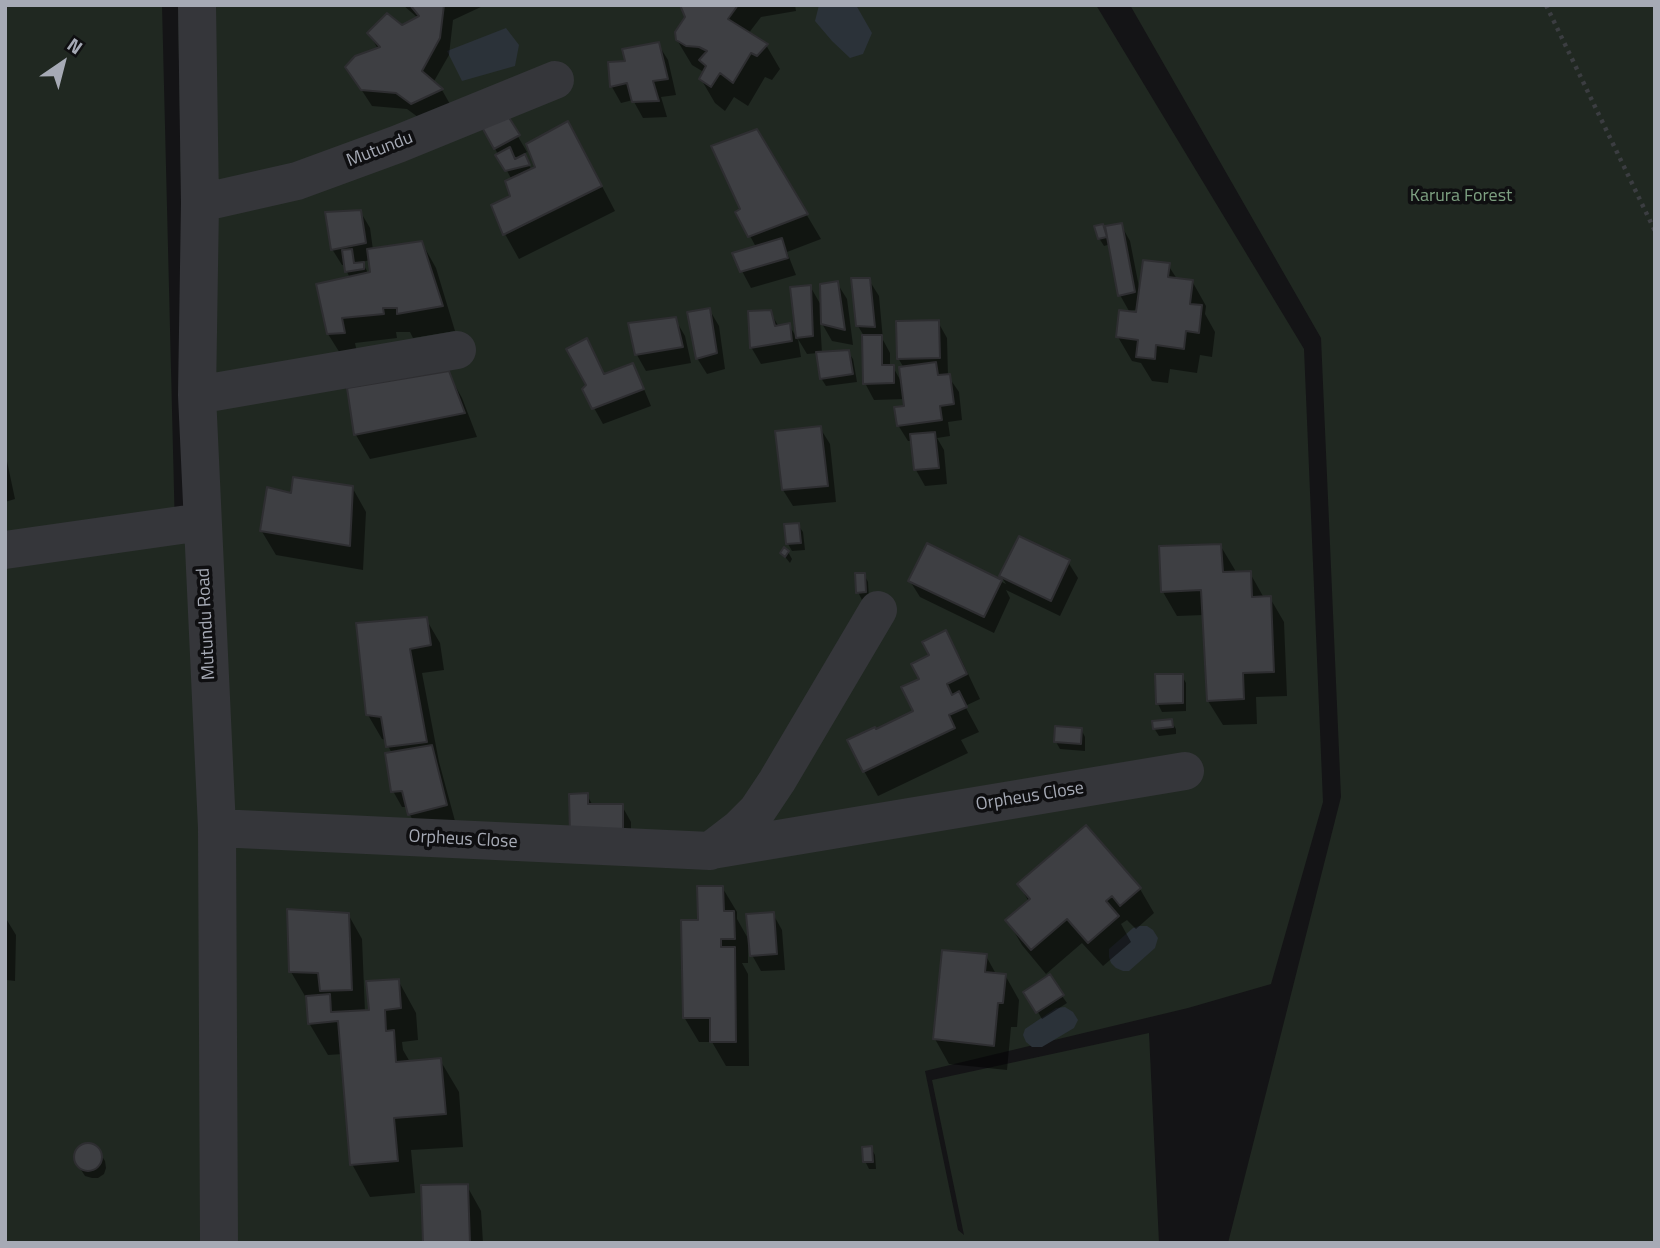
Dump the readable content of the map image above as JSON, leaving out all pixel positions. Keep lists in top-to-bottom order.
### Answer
{
  "streets": {
    "street": ["Mutundu", "Mutundu Road", "Orpheus Close"]
  },
  "crossings": [
    ["Mutundu", "Mutundu Road"],
    ["Mutundu Road", "Orpheus Close"]
  ],
  "parks": ["Karura Forest"],
  "north": "top right"
}
